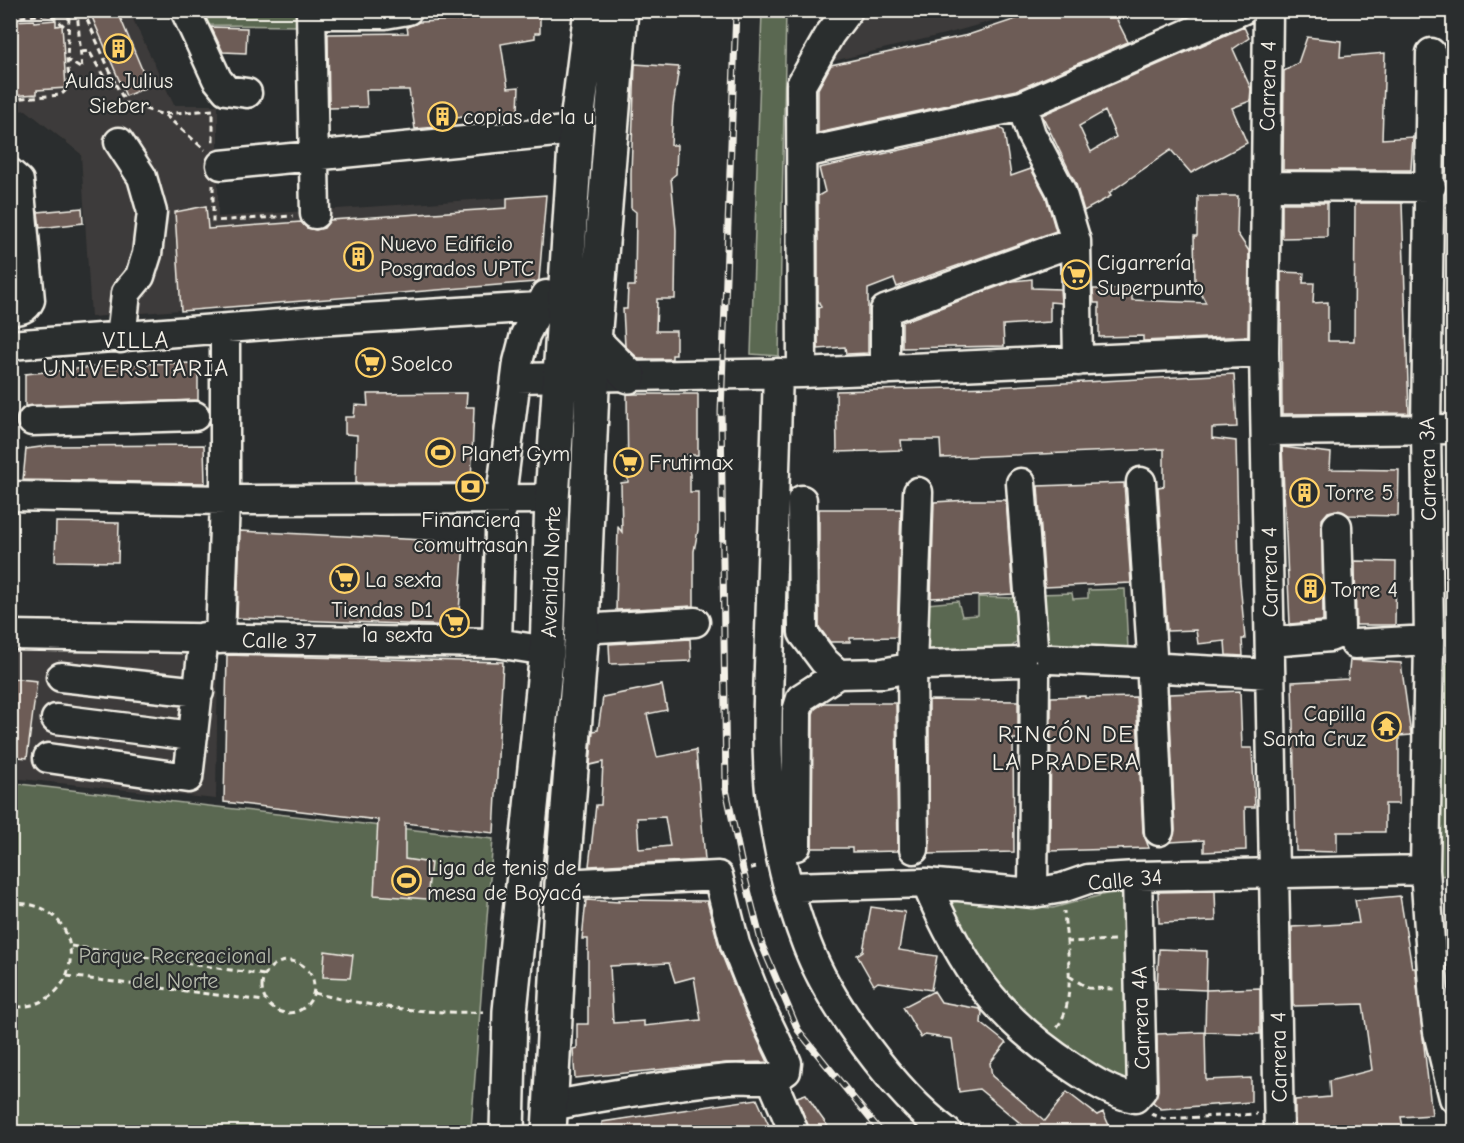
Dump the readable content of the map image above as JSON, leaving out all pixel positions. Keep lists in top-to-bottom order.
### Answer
{
  "streets": {
    "main road": ["Avenida Norte"],
    "street": [
      "Carrera 4",
      "Carrera 3A",
      "Calle 37",
      "Calle 34",
      "Carrera 4A"
    ]
  },
  "crossings": [
    ["Carrera 4", "Calle 34"],
    ["Carrera 3A", "Calle 34"],
    ["Avenida Norte", "Calle 37"],
    ["Calle 34", "Carrera 4A"]
  ],
  "districts": ["VILLA UNIVERSITARIA", "RINCÓN DE LA PRADERA"],
  "parks": ["Parque Recreacional del Norte"],
  "places": {
    "building": [
      "Aulas Julius Sieber",
      "copias de la u",
      "Nuevo Edificio Posgrados UPTC",
      "Torre 5",
      "Torre 4"
    ],
    "supermarket": [
      "Cigarrería Superpunto",
      "Soelco",
      "Frutimax",
      "La sexta",
      "Tiendas D1 la sexta"
    ],
    "sports": ["Planet Gym", "Liga de tenis de mesa de Boyacá"],
    "bank": ["Financiera comultrasan"],
    "temple": ["Capilla Santa Cruz"]
  }
}
